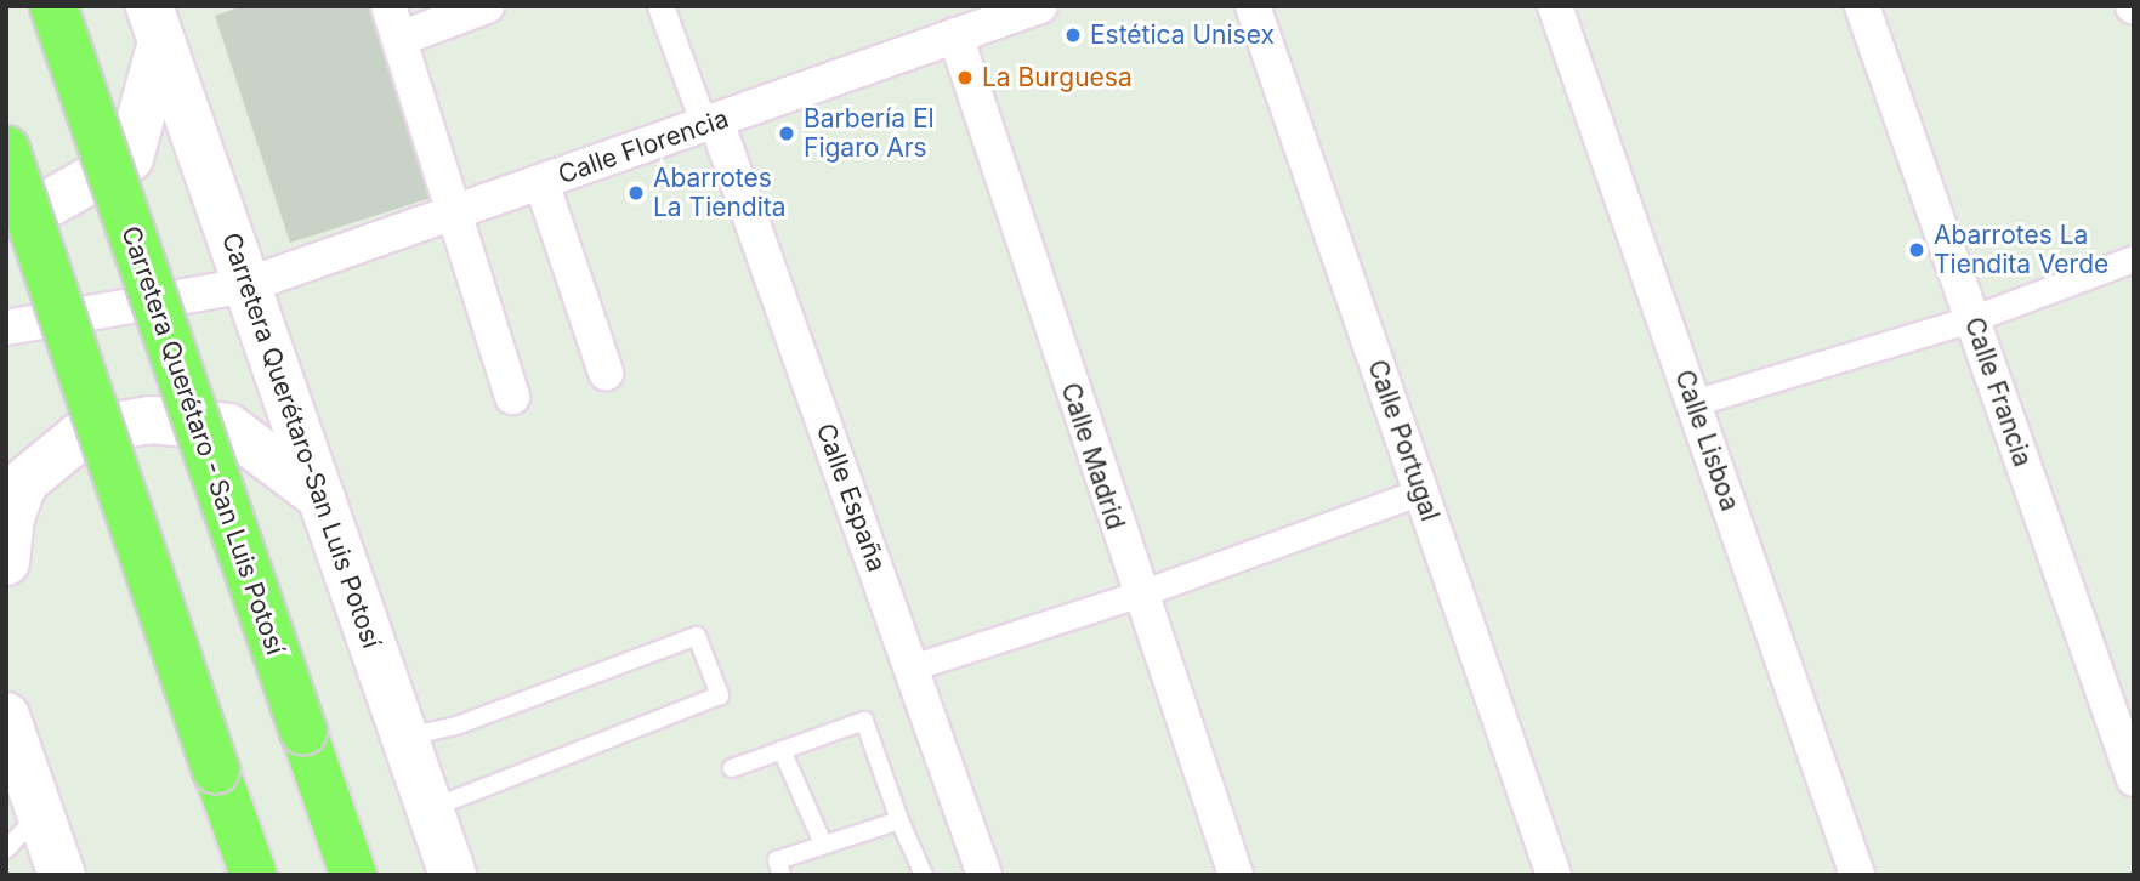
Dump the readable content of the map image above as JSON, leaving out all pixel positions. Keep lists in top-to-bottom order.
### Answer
{
  "streets": {
    "highway": ["Carretera Querétaro - San Luis Potosí"],
    "main road": ["Carretera Querétaro-San Luis Potosí"],
    "street": [
      "Calle Florencia",
      "Calle Francia",
      "Calle Portugal",
      "Calle Lisboa",
      "Calle Madrid",
      "Calle España"
    ]
  },
  "crossings": [
    ["Calle Florencia", "Carretera Querétaro-San Luis Potosí"],
    ["Calle Florencia", "Calle Madrid"],
    ["Calle Florencia", "Calle España"]
  ],
  "places": [
    "Estética Unisex",
    "La Burguesa",
    "Barbería El Figaro Ars",
    "Abarrotes La Tiendita",
    "Abarrotes La Tiendita Verde"
  ]
}
